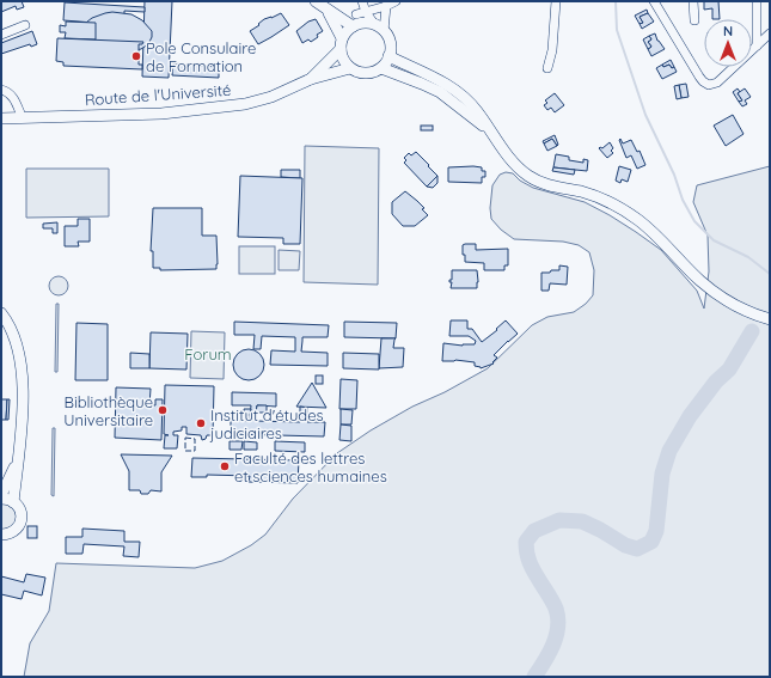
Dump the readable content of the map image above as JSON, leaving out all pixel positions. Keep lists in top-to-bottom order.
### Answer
{
  "streets": {
    "main road": ["Route de l'Université"]
  },
  "parks": ["Forum"],
  "places": [
    "Pole Consulaire de Formation",
    "Bibliothèque Universitaire",
    "Institut d'études judiciaires",
    "Faculté des lettres et sciences humaines"
  ],
  "north": "top"
}
